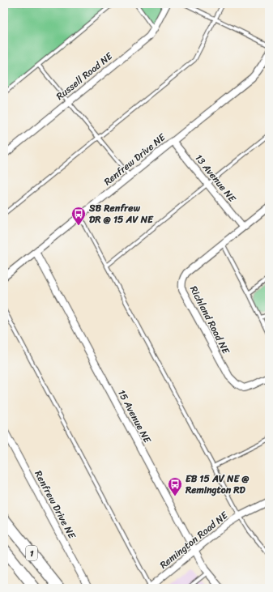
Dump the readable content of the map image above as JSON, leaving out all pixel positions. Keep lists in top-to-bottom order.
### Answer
{
  "streets": {
    "highway": ["1"],
    "street": [
      "Russell Road NE",
      "Renfrew Drive NE",
      "13 Avenue NE",
      "Richland Road NE",
      "15 Avenue NE",
      "Remington Road NE"
    ]
  },
  "crossings": [
    ["Renfrew Drive NE", "13 Avenue NE"],
    ["Renfrew Drive NE", "15 Avenue NE"],
    ["13 Avenue NE", "Richland Road NE"],
    ["15 Avenue NE", "Remington Road NE"]
  ],
  "places": {
    "bus stop": ["SB Renfrew DR @ 15 AV NE", "EB 15 AV NE @ Remington RD"]
  }
}
